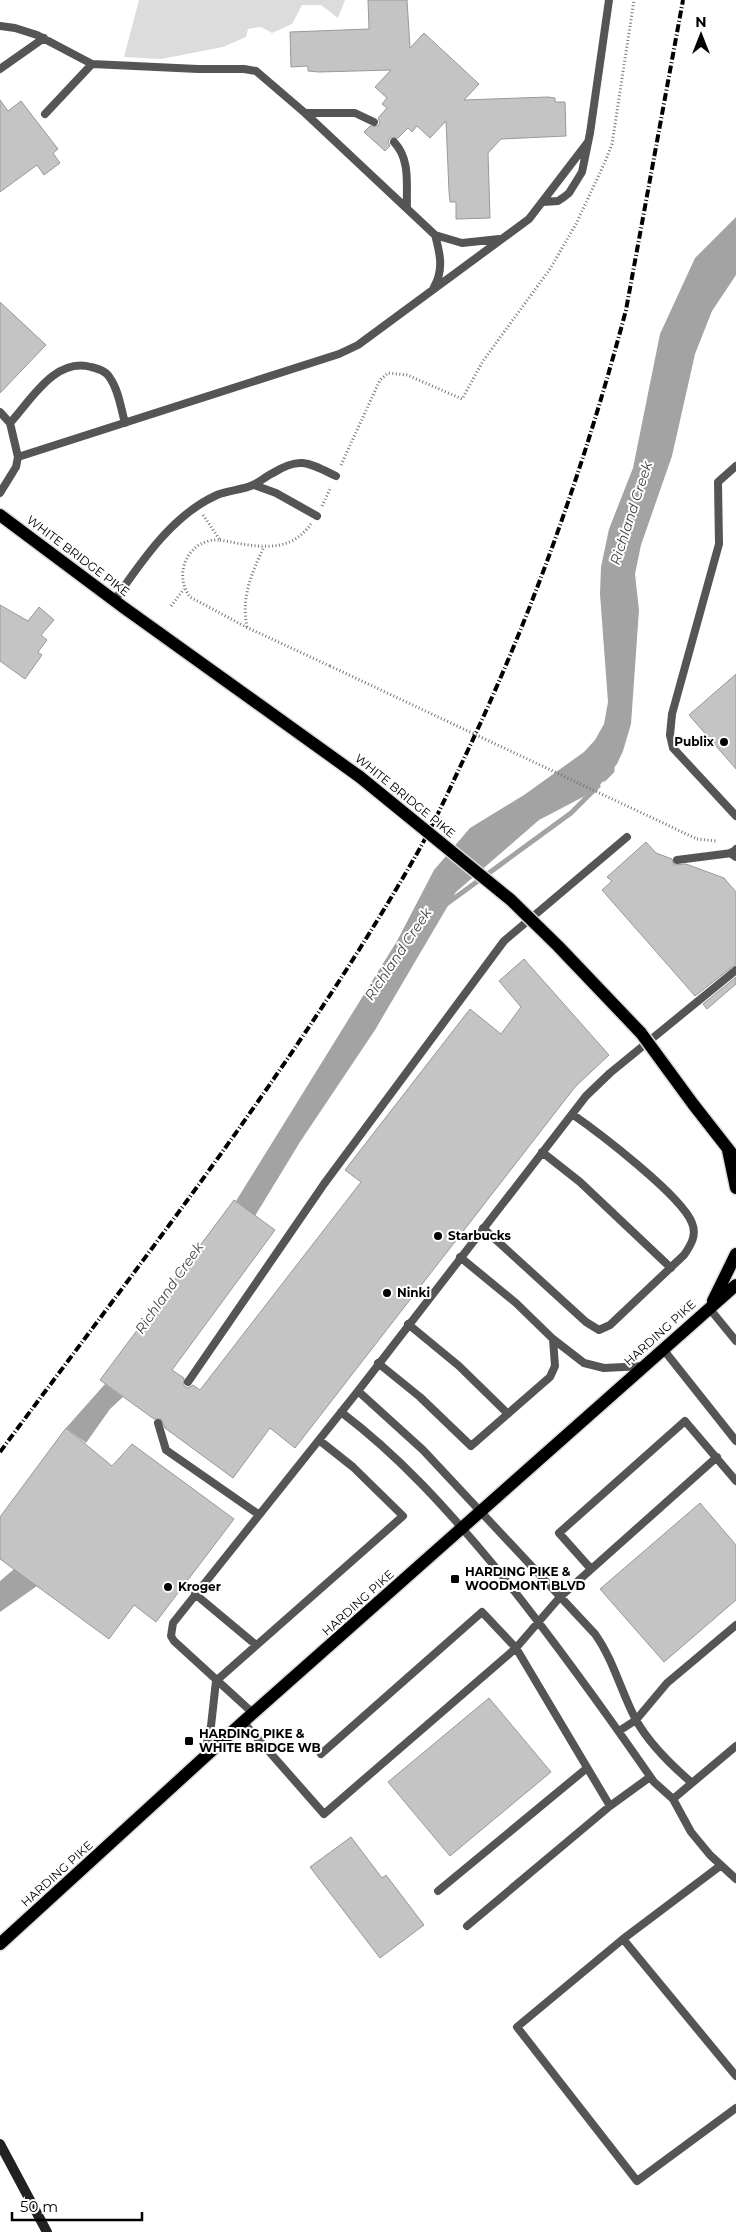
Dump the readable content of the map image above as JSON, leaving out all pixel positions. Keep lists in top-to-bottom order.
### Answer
{
  "streets": {
    "main road": ["WHITE BRIDGE PIKE", "HARDING PIKE"]
  },
  "water": ["Richland Creek"],
  "places": {
    "other": [
      "Publix",
      "Starbucks",
      "Ninki",
      "Kroger"
    ],
    "transit": ["HARDING PIKE & WOODMONT BLVD", "HARDING PIKE & WHITE BRIDGE WB"]
  },
  "scale_bar": "50 m",
  "north": "top"
}
